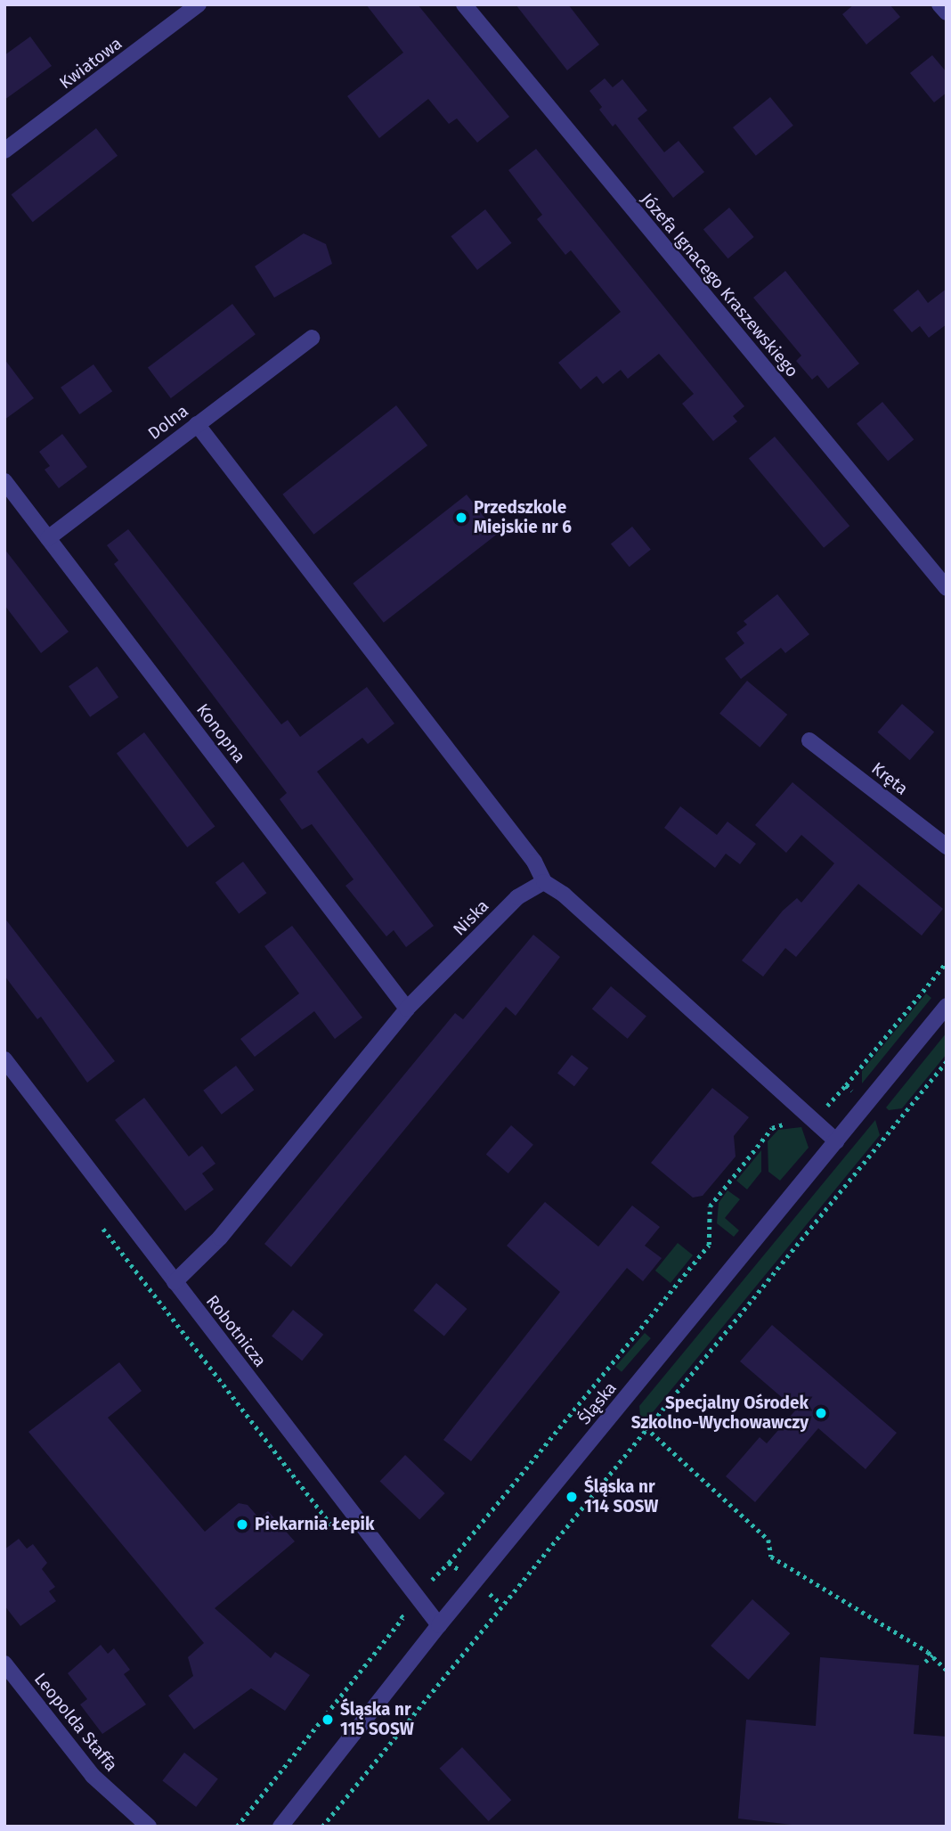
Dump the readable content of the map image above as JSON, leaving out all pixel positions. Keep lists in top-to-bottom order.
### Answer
{
  "streets": {
    "street": [
      "Kwiatowa",
      "Józefa Ignacego Kraszewskiego",
      "Dolna",
      "Konopna",
      "Kręta",
      "Niska",
      "Robotnicza",
      "Śląska",
      "Leopolda Staffa"
    ]
  },
  "crossings": [
    ["Dolna", "Konopna"],
    ["Konopna", "Niska"],
    ["Niska", "Robotnicza"],
    ["Robotnicza", "Śląska"]
  ],
  "places": [
    "Przedszkole Miejskie nr 6",
    "Specjalny Ośrodek Szkolno-Wychowawczy",
    "Śląska nr 114 SOSW",
    "Piekarnia Łepik",
    "Śląska nr 115 SOSW"
  ]
}
